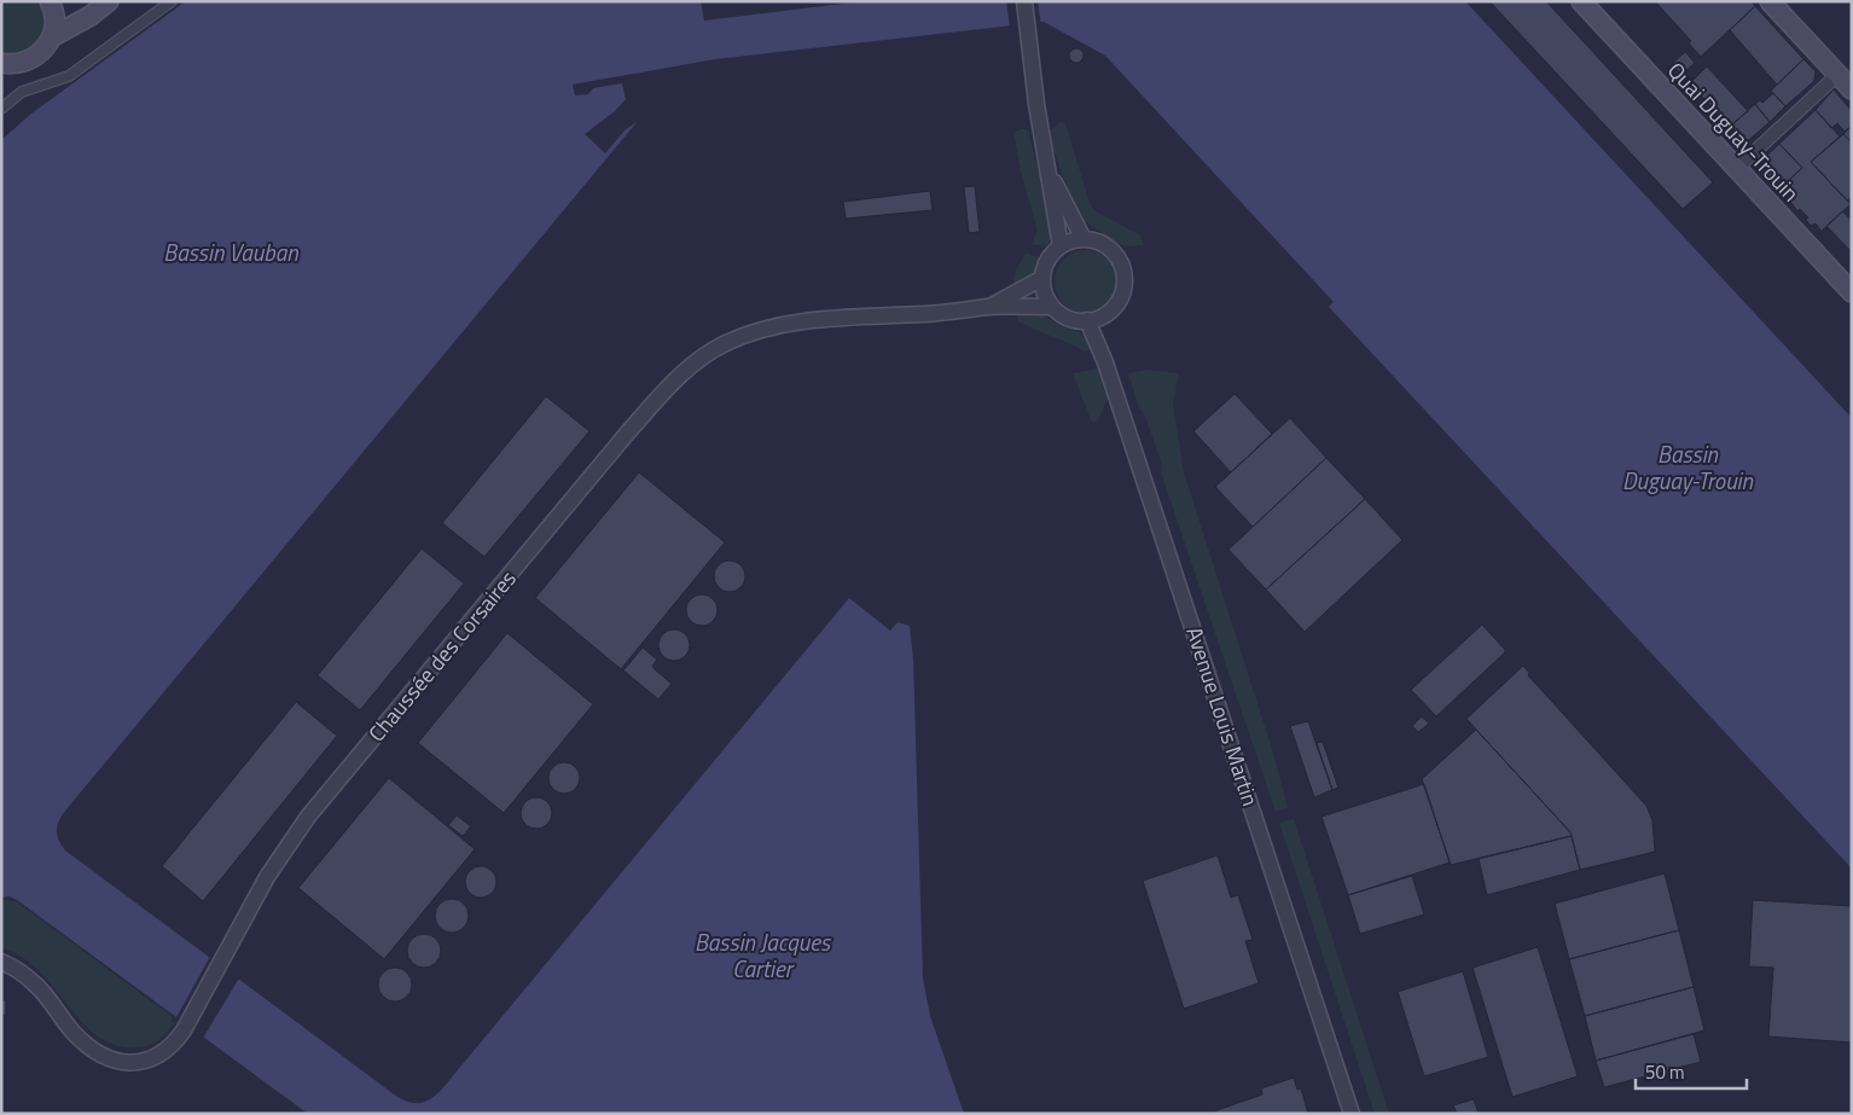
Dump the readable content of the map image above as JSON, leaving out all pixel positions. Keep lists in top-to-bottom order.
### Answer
{
  "streets": {
    "main road": ["Quai Duguay-Trouin"],
    "street": ["Chaussée des Corsaires", "Avenue Louis Martin"]
  },
  "crossings": [
    ["Chaussée des Corsaires", "Avenue Louis Martin"]
  ],
  "water": ["Bassin Vauban", "Bassin Duguay-Trouin", "Bassin Jacques Cartier"],
  "scale_bar": "50 m"
}
